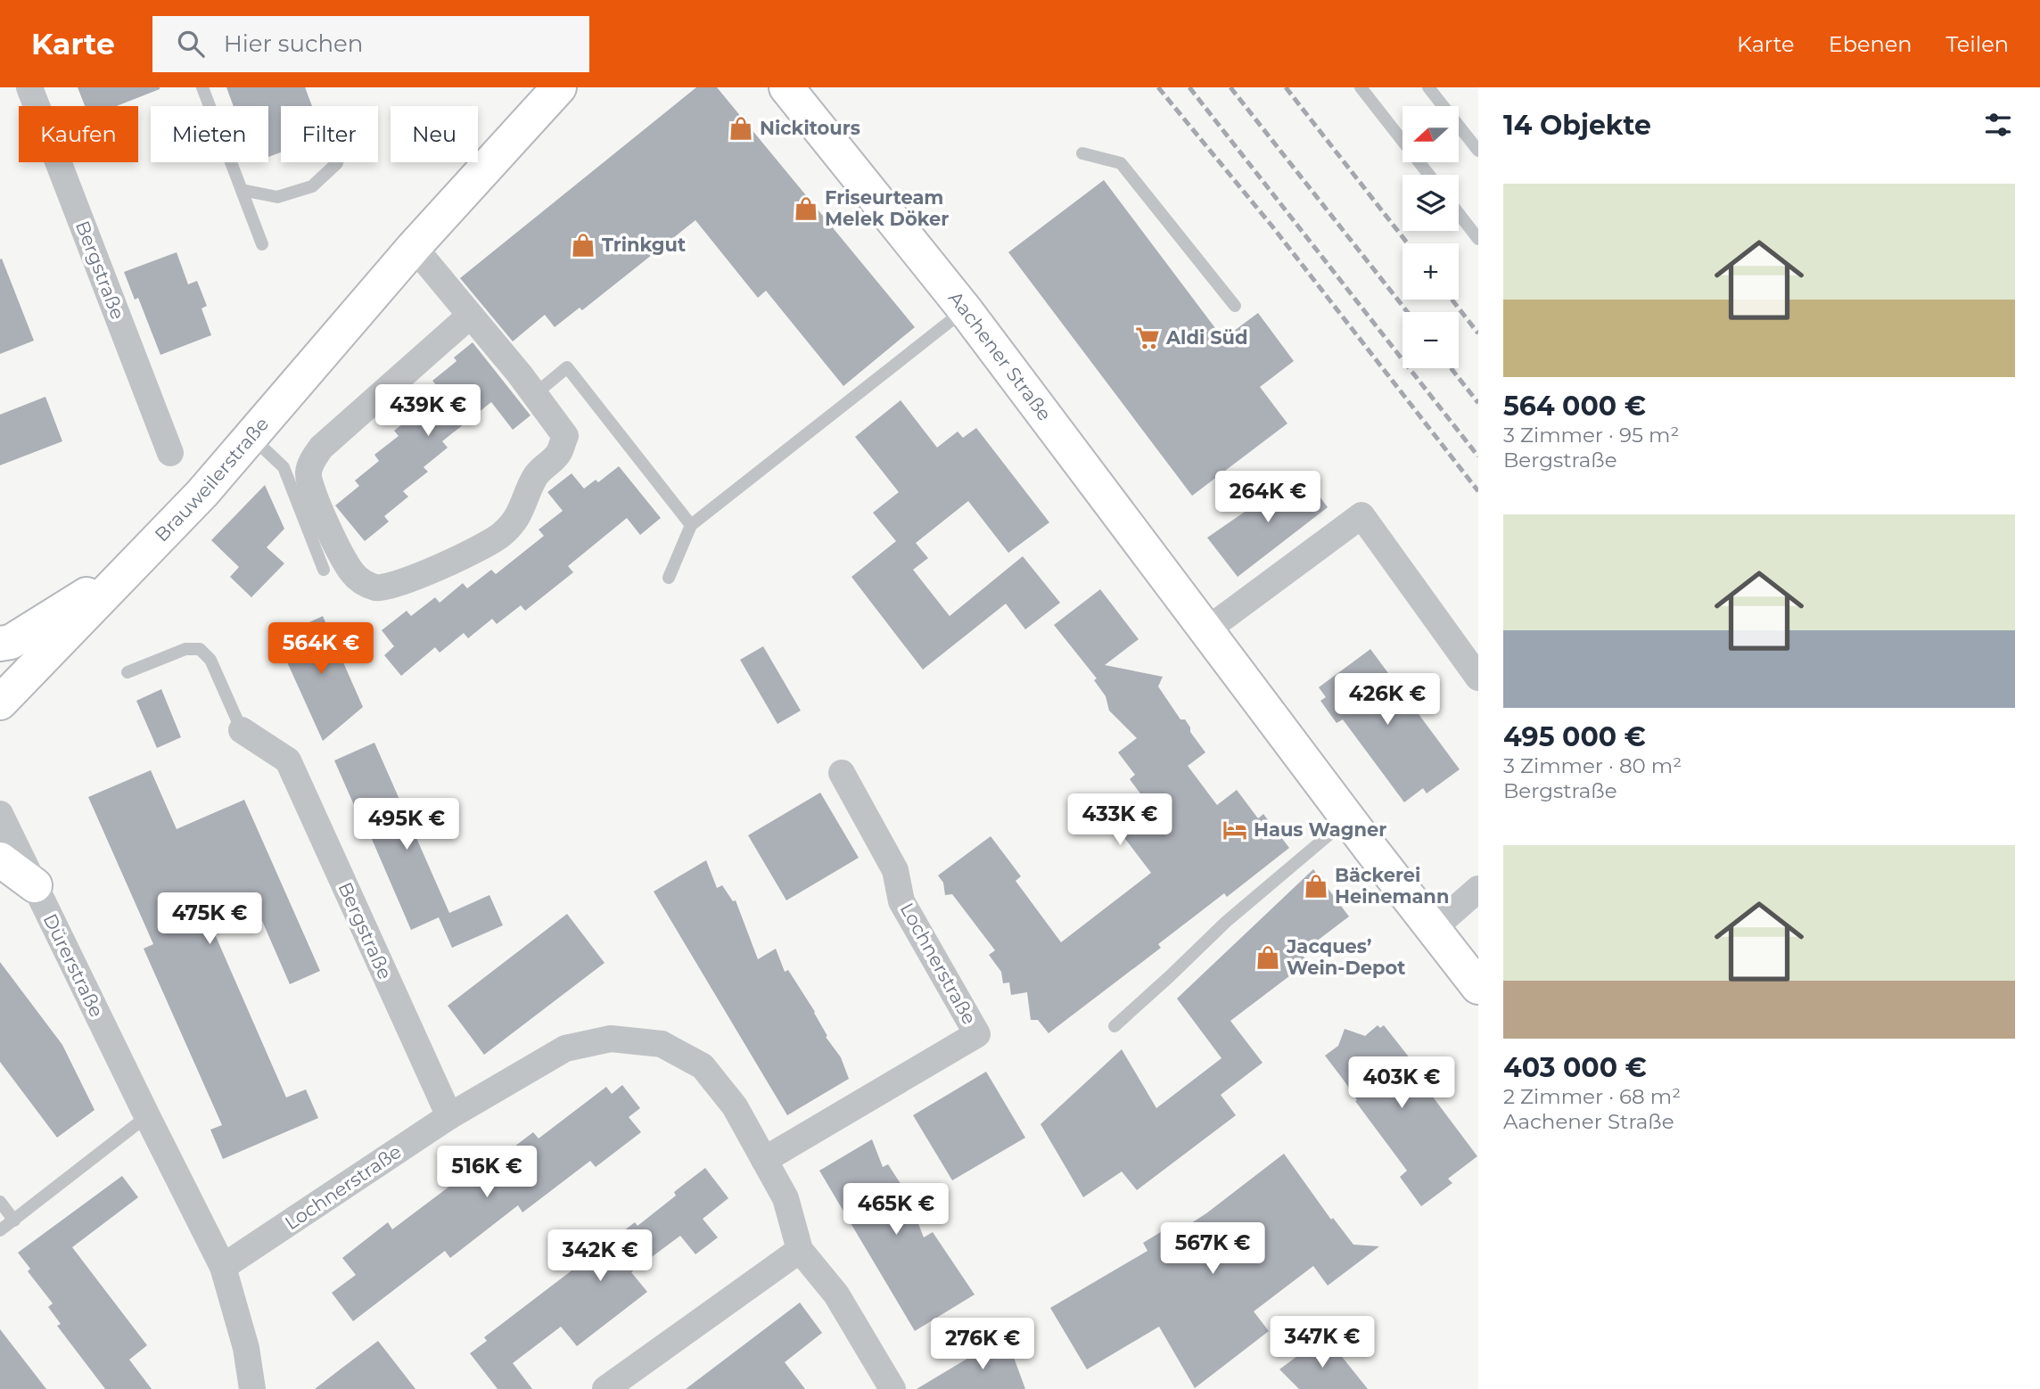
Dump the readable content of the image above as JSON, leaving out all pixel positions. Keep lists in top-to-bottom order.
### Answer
{
  "streets": {
    "main road": ["Aachener Straße", "Brauweilerstraße"],
    "street": ["Bergstraße", "Lochnerstraße", "Dürerstraße"]
  },
  "crossings": [
    ["Bergstraße", "Lochnerstraße"],
    ["Lochnerstraße", "Dürerstraße"]
  ],
  "places": {
    "shop": [
      "Nickitours",
      "Friseurteam Melek Döker",
      "Trinkgut",
      "Bäckerei Heinemann",
      "Jacques’ Wein-Depot"
    ],
    "supermarket": ["Aldi Süd"],
    "hotel": ["Haus Wagner"]
  },
  "north": "left",
  "page": {
    "header": "Karte",
    "search": "Hier suchen",
    "nav": ["Karte", "Ebenen", "Teilen"],
    "heading": "14 Objekte",
    "map_buttons": ["+", "−"],
    "chip": [
      "Kaufen",
      "Mieten",
      "Filter",
      "Neu"
    ],
    "list": [
      {
        "name": "564 000 €",
        "note": "3 Zimmer · 95 m² · Bergstraße"
      },
      {
        "name": "495 000 €",
        "note": "3 Zimmer · 80 m² · Bergstraße"
      },
      {
        "name": "403 000 €",
        "note": "2 Zimmer · 68 m² · Aachener Straße"
      }
    ],
    "price": [
      "439K €",
      "264K €",
      "564K €",
      "426K €",
      "433K €",
      "495K €",
      "475K €",
      "403K €",
      "516K €",
      "465K €",
      "567K €",
      "342K €",
      "347K €",
      "276K €"
    ]
  }
}
